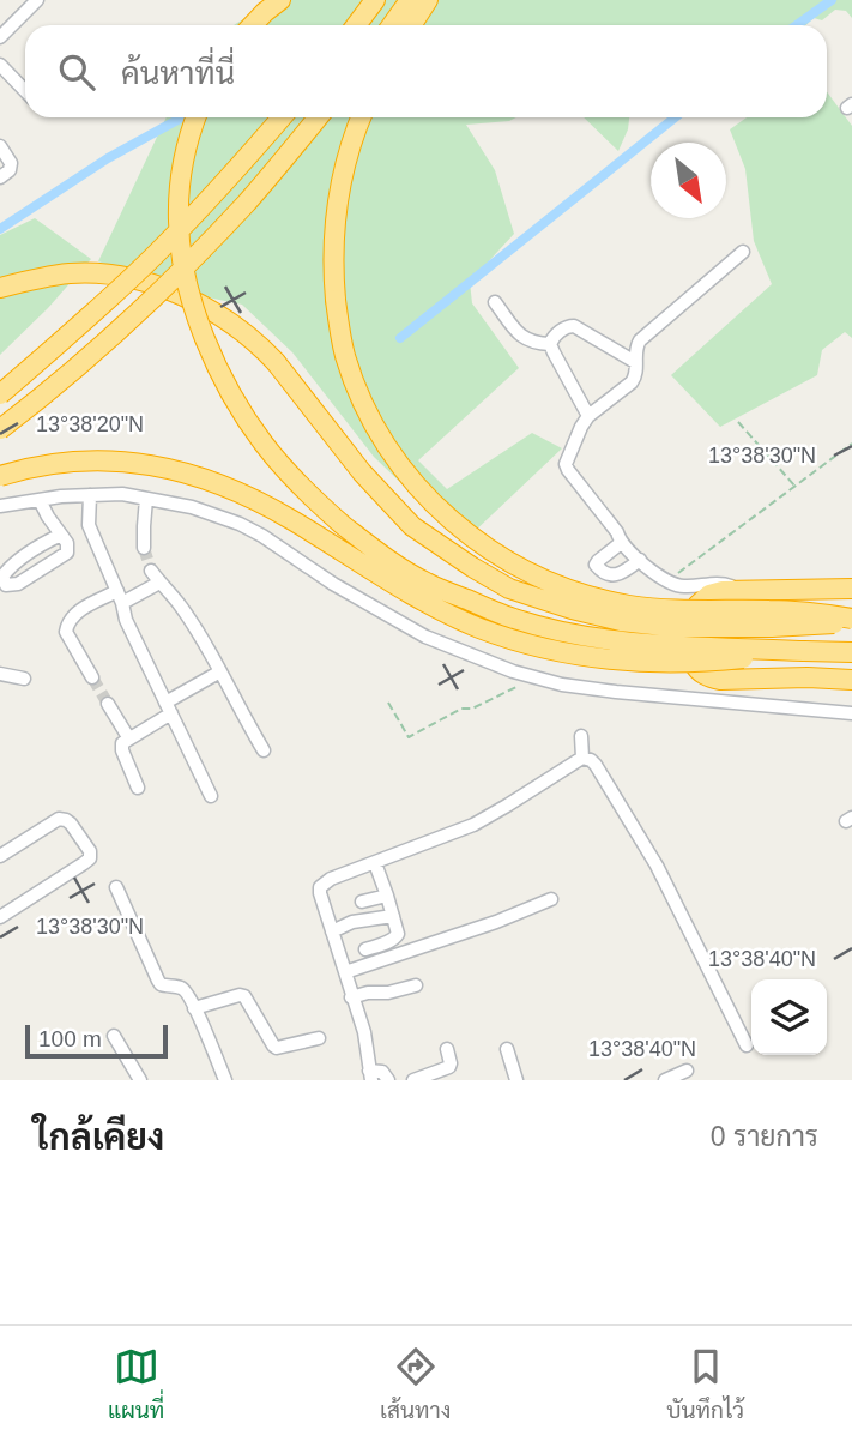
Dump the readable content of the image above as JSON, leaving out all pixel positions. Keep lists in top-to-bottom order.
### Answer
{
  "scale_bar": "100 m",
  "north": "bottom right",
  "page": {
    "search": "ค้นหาที่นี่",
    "scale": "100 m",
    "heading": ["ใกล้เคียง", "0 รายการ"],
    "nav": ["แผนที่", "เส้นทาง", "บันทึกไว้"]
  },
  "coordinates": ["13°38'20\"N", "13°38'30\"N", "13°38'40\"N"]
}
